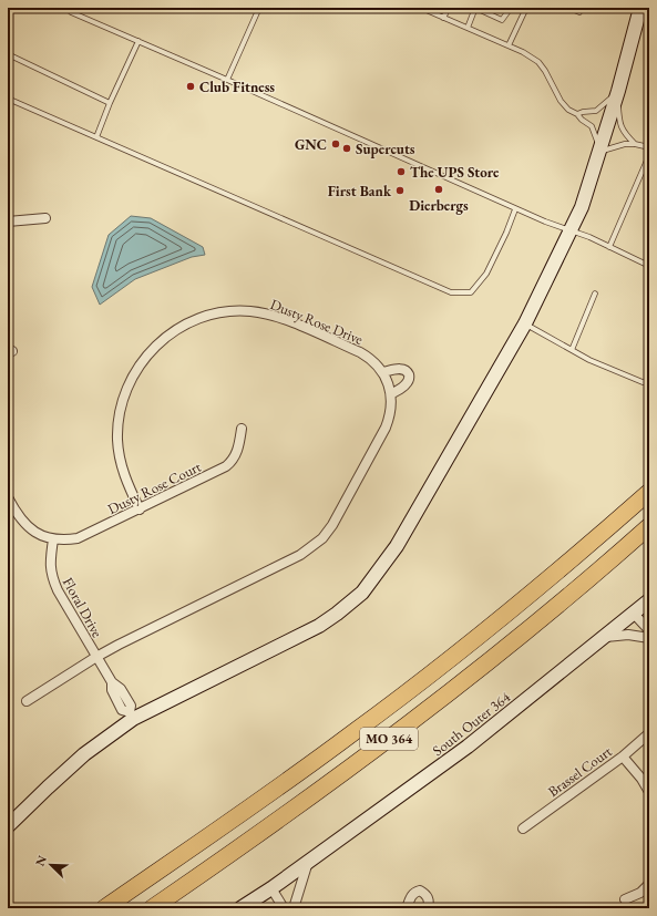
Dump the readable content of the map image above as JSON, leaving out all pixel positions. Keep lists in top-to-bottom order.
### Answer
{
  "streets": {
    "highway": ["MO 364"],
    "main road": ["South Outer 364"],
    "street": [
      "Dusty Rose Drive",
      "Dusty Rose Court",
      "Floral Drive",
      "Brassel Court"
    ]
  },
  "crossings": [
    ["Dusty Rose Drive", "Dusty Rose Court"],
    ["Dusty Rose Drive", "Floral Drive"],
    ["Dusty Rose Court", "Floral Drive"]
  ],
  "places": [
    "Club Fitness",
    "GNC",
    "Supercuts",
    "The UPS Store",
    "Dierbergs",
    "First Bank"
  ],
  "north": "top left"
}
